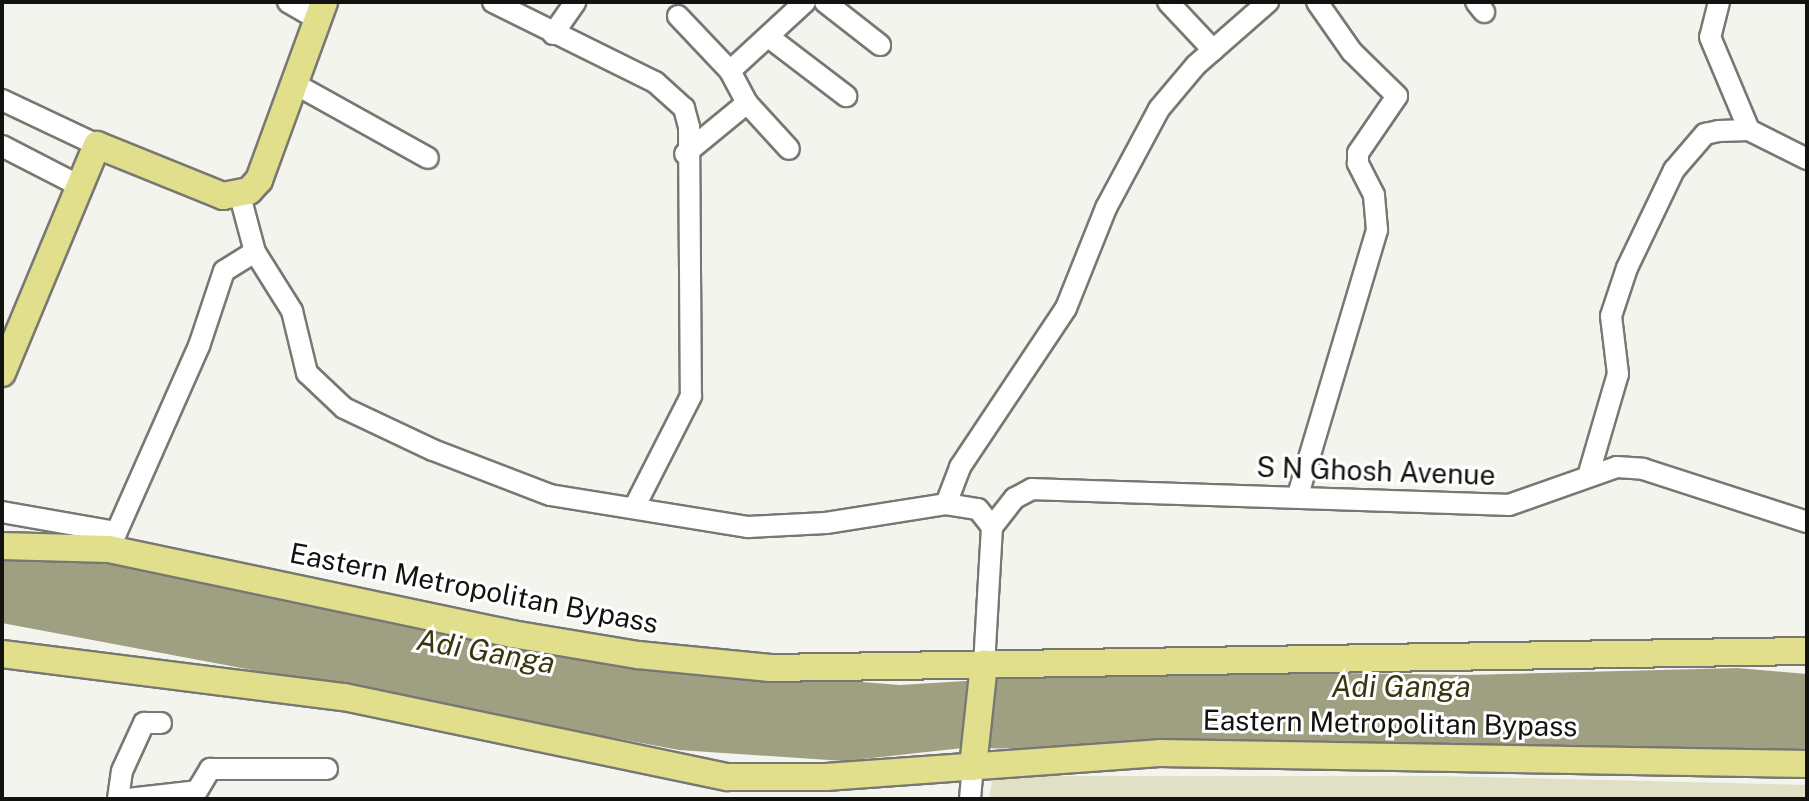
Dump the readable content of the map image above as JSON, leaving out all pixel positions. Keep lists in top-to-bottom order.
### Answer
{
  "streets": {
    "main road": ["Eastern Metropolitan Bypass"],
    "street": ["S N Ghosh Avenue"]
  },
  "water": ["Adi Ganga"]
}
